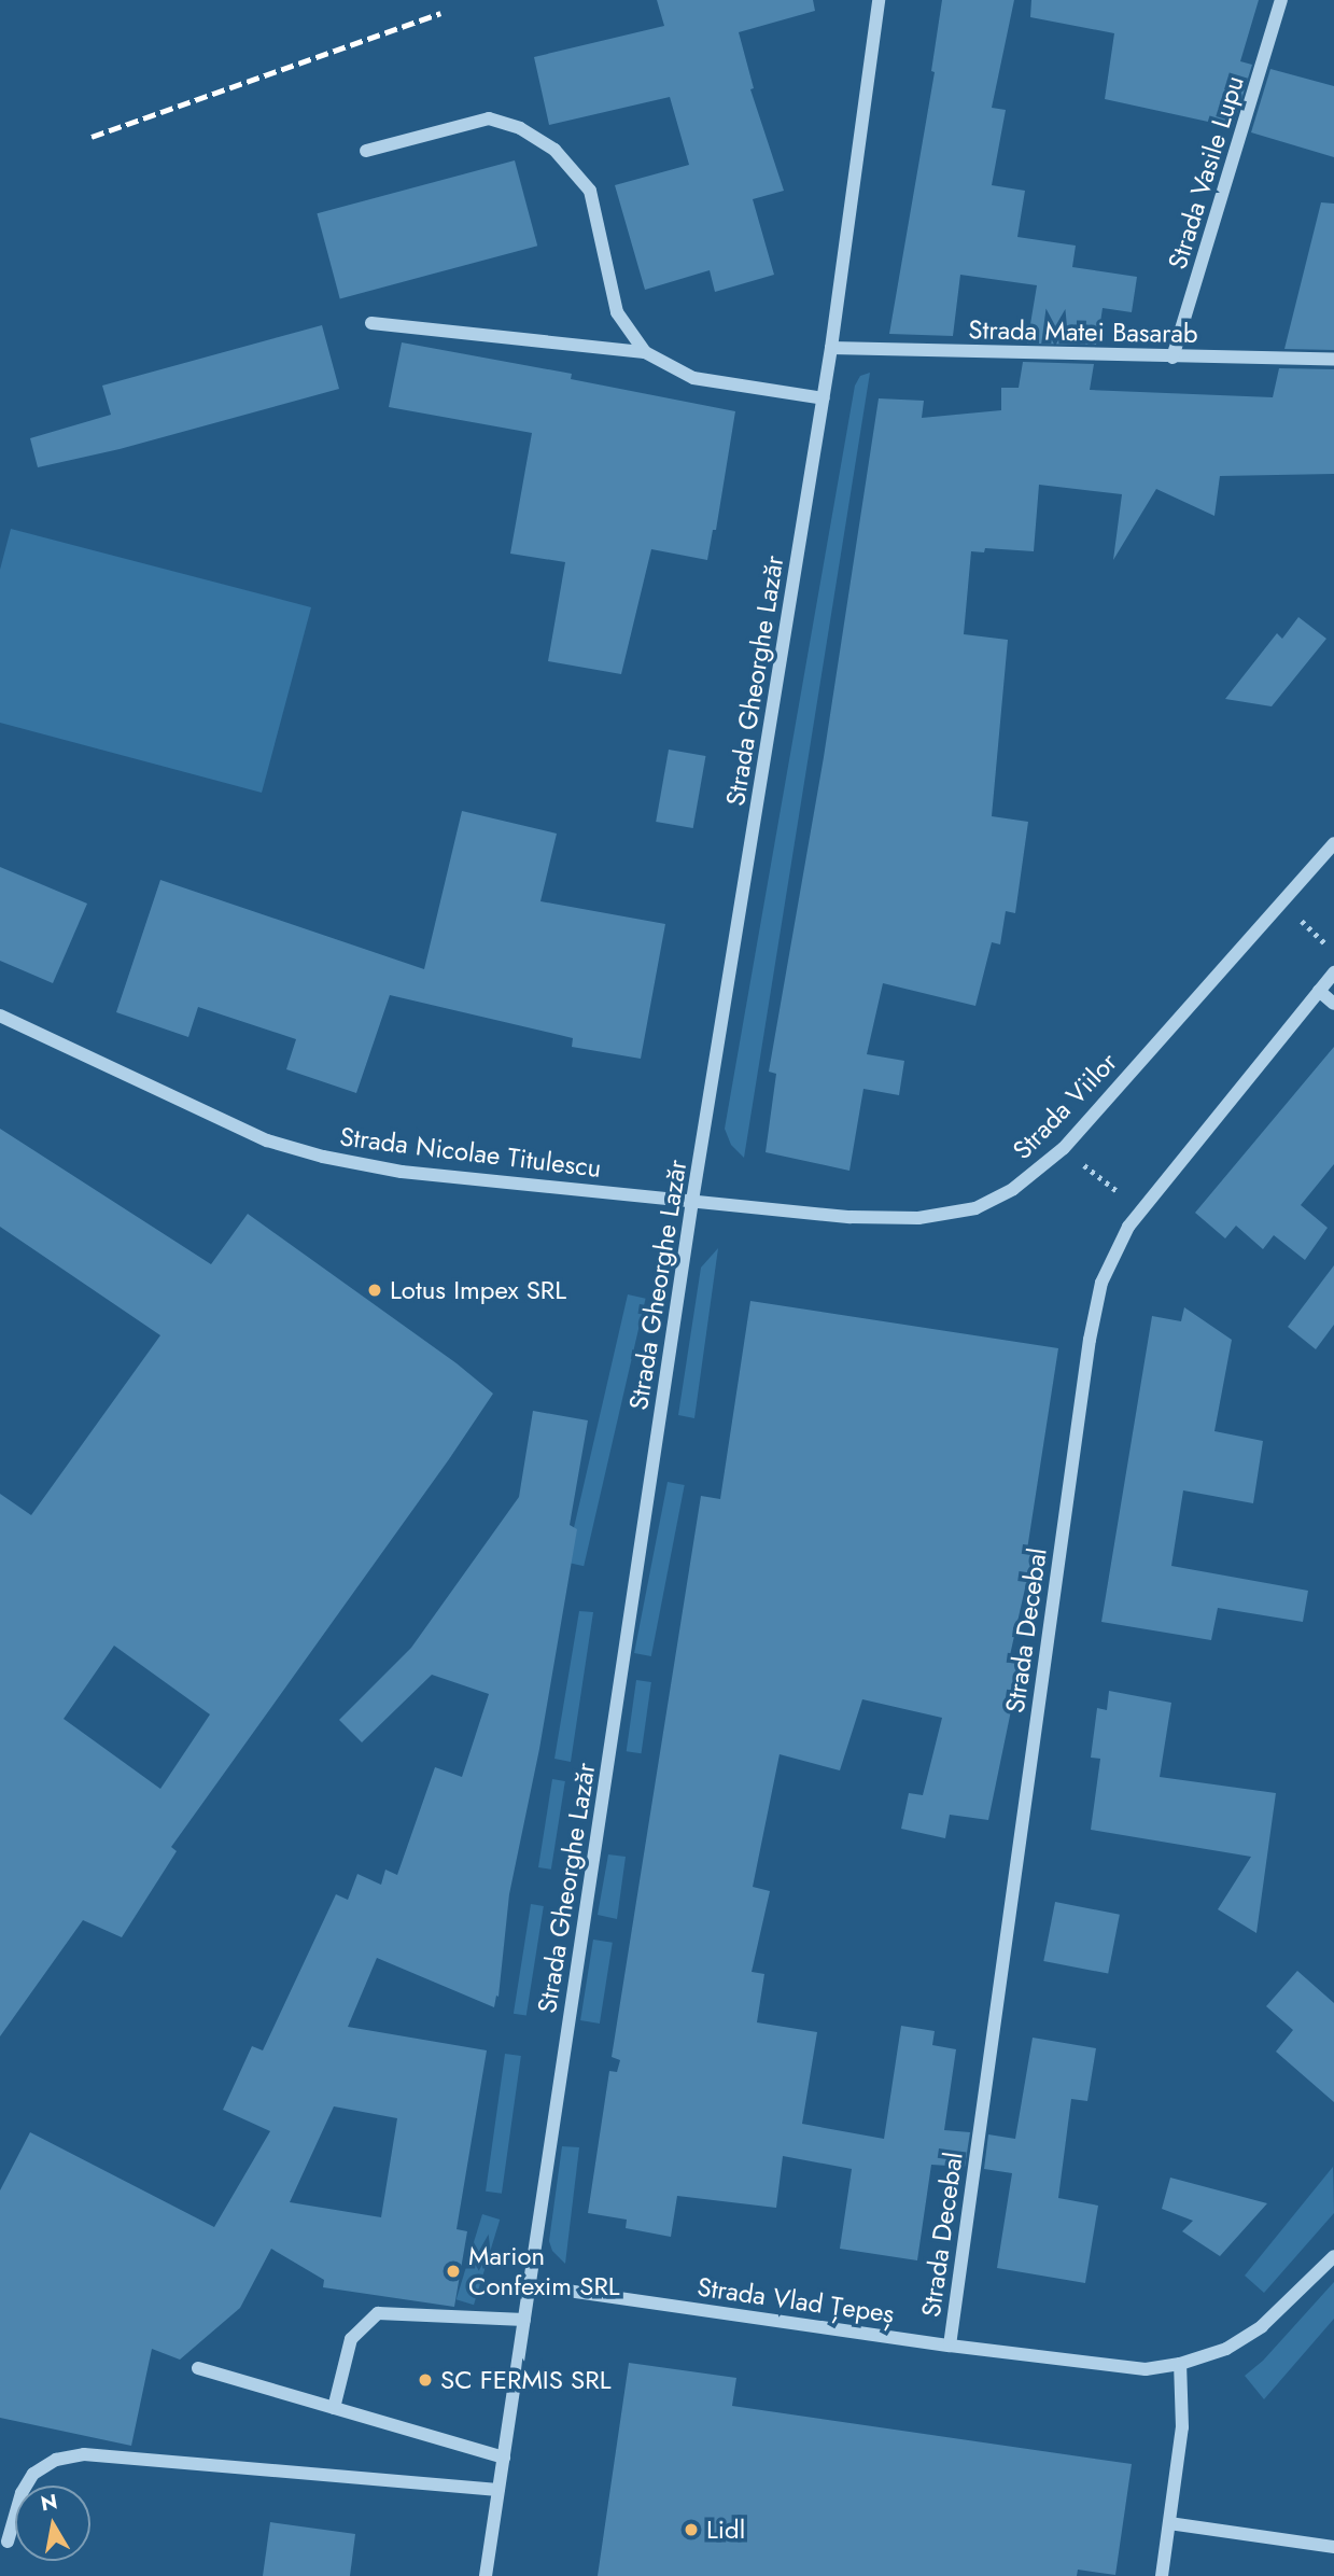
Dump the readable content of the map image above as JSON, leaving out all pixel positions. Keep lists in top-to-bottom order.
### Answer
{
  "streets": {
    "street": [
      "Strada Vasile Lupu",
      "Strada Matei Basarab",
      "Strada Gheorghe Lazăr",
      "Strada Viilor",
      "Strada Nicolae Titulescu",
      "Strada Decebal",
      "Strada Vlad Țepeș"
    ]
  },
  "crossings": [
    ["Strada Vasile Lupu", "Strada Matei Basarab"],
    ["Strada Matei Basarab", "Strada Gheorghe Lazăr"],
    ["Strada Gheorghe Lazăr", "Strada Viilor"],
    ["Strada Gheorghe Lazăr", "Strada Nicolae Titulescu"],
    ["Strada Gheorghe Lazăr", "Strada Vlad Țepeș"],
    ["Strada Viilor", "Strada Nicolae Titulescu"],
    ["Strada Decebal", "Strada Vlad Țepeș"]
  ],
  "places": [
    "Lotus Impex SRL",
    "Marion Confexim SRL",
    "SC FERMIS SRL",
    "Lidl"
  ],
  "north": "top"
}
